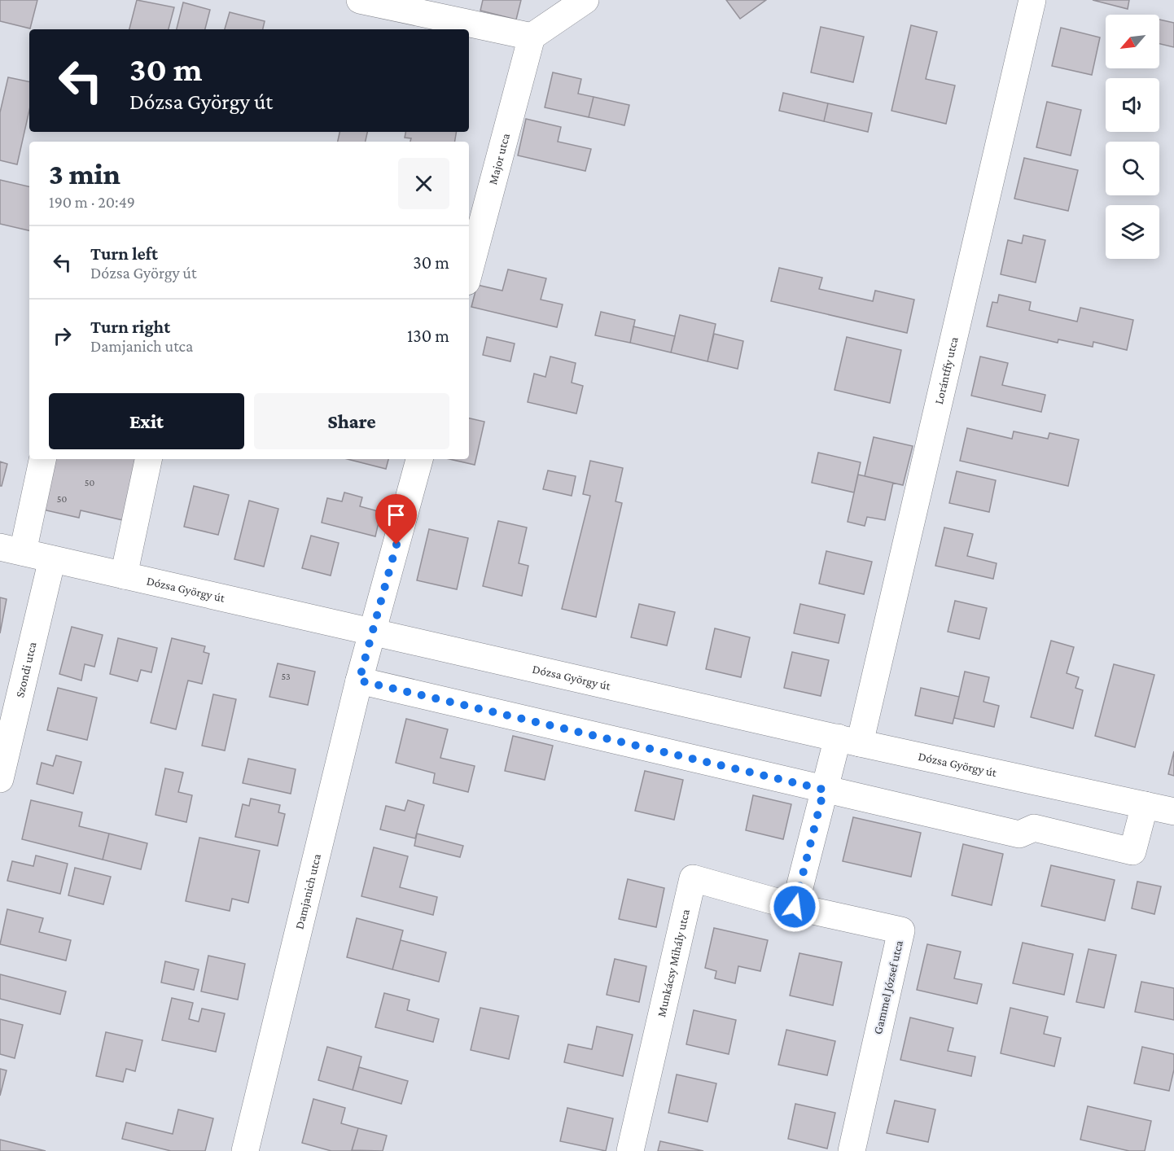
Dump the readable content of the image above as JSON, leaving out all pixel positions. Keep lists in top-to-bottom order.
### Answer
{
  "streets": {
    "street": [
      "Major utca",
      "Lorántffy utca",
      "Dózsa György út",
      "Szondi utca",
      "Damjanich utca",
      "Munkácsy Mihály utca",
      "Gammel József utca"
    ]
  },
  "crossings": [
    ["Lorántffy utca", "Dózsa György út"],
    ["Lorántffy utca", "Munkácsy Mihály utca"],
    ["Lorántffy utca", "Gammel József utca"],
    ["Dózsa György út", "Szondi utca"],
    ["Dózsa György út", "Damjanich utca"],
    ["Munkácsy Mihály utca", "Gammel József utca"]
  ],
  "house_numbers": ["50", "50", "53"],
  "north": "bottom left",
  "page": {
    "turn": ["30 m", "Dózsa György út"],
    "heading": ["3 min", "190 m · 20:49"],
    "list": [
      {
        "name": "Turn left",
        "note": "Dózsa György út",
        "value": "30 m"
      },
      {
        "name": "Turn right",
        "note": "Damjanich utca",
        "value": "130 m"
      }
    ],
    "buttons": ["Exit", "Share"]
  }
}
